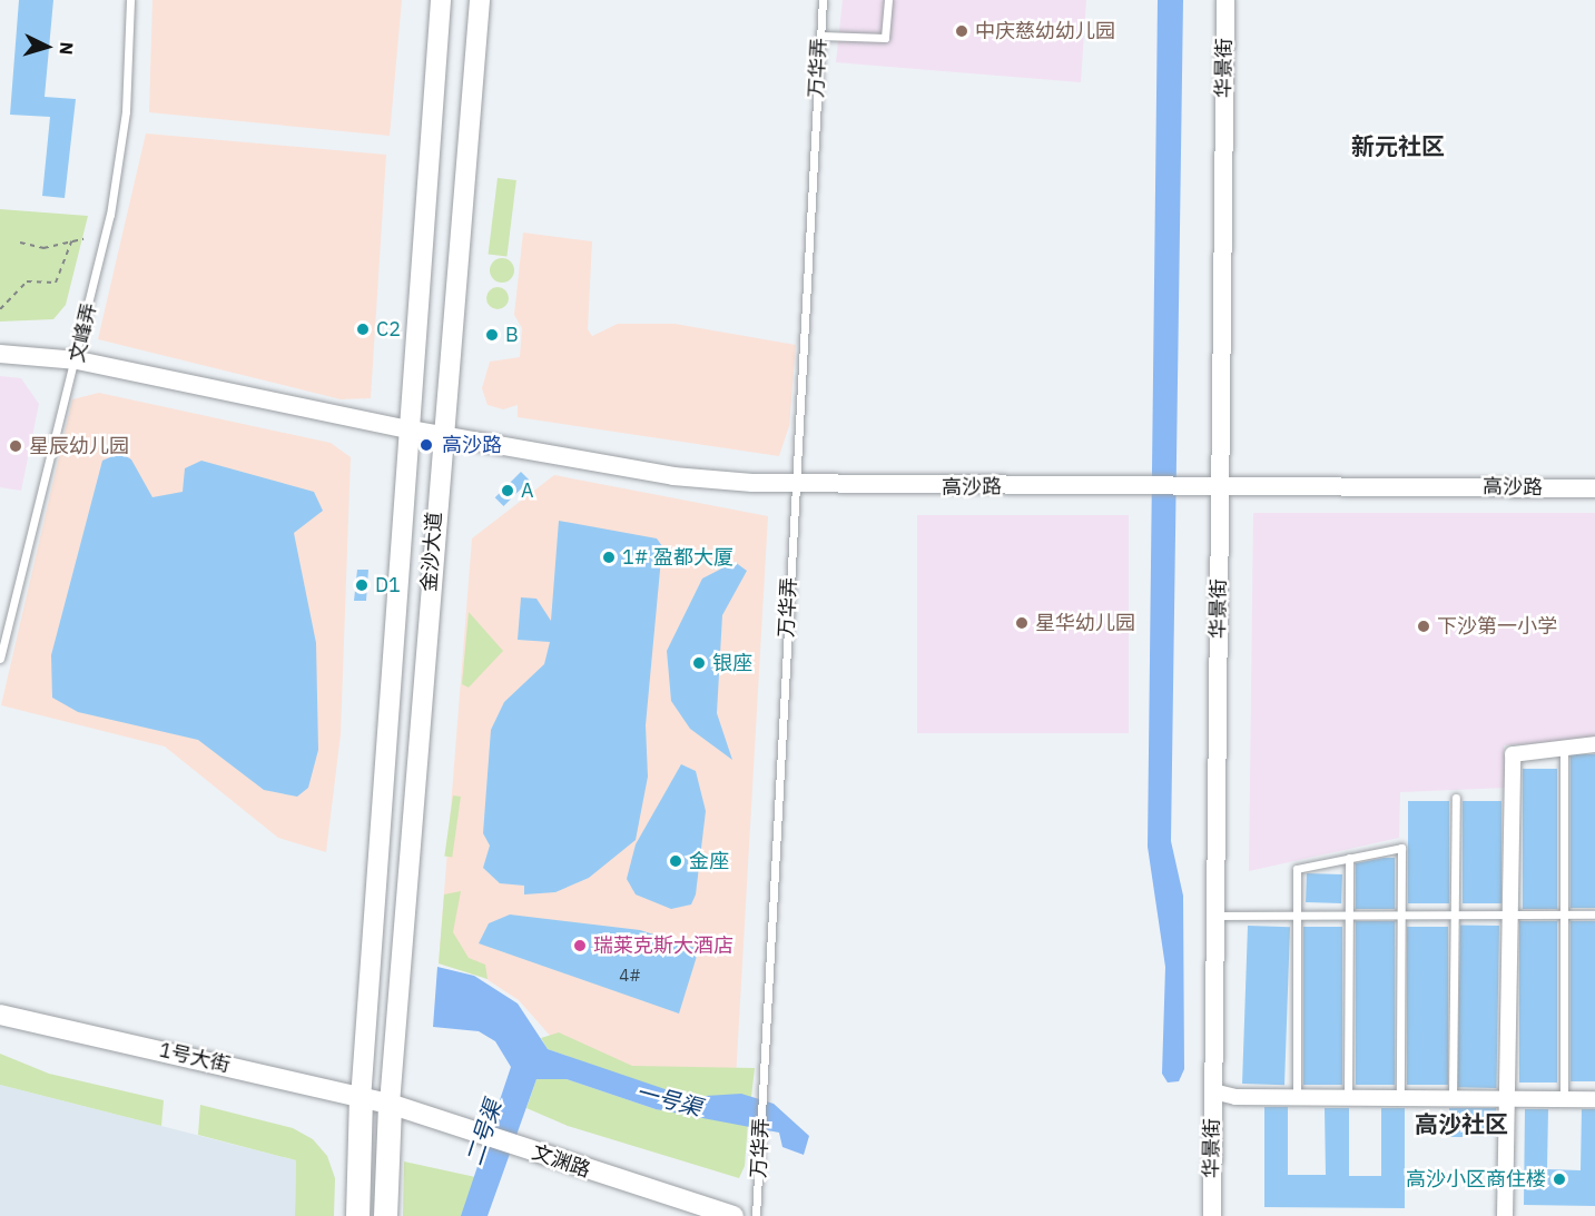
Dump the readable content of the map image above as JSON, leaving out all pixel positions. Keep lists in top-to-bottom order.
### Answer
{
  "streets": {
    "main road": ["金沙大道", "1号大街", "文渊路"],
    "street": ["华景街", "高沙路"],
    "lane": ["万华弄", "文峰弄"]
  },
  "crossings": [
    ["万华弄", "高沙路"],
    ["华景街", "高沙路"],
    ["文峰弄", "高沙路"],
    ["高沙路", "金沙大道"],
    ["金沙大道", "1号大街"],
    ["金沙大道", "文渊路"],
    ["1号大街", "文渊路"]
  ],
  "districts": ["新元社区", "高沙社区"],
  "water": ["一号渠", "二号渠"],
  "places": [
    "中庆慈幼幼儿园",
    "C2",
    "B",
    "高沙路",
    "星辰幼儿园",
    "A",
    "1# 盈都大厦",
    "D1",
    "星华幼儿园",
    "下沙第一小学",
    "银座",
    "金座",
    "瑞莱克斯大酒店",
    "高沙小区商住楼"
  ],
  "house_numbers": ["4#"],
  "north": "right"
}
